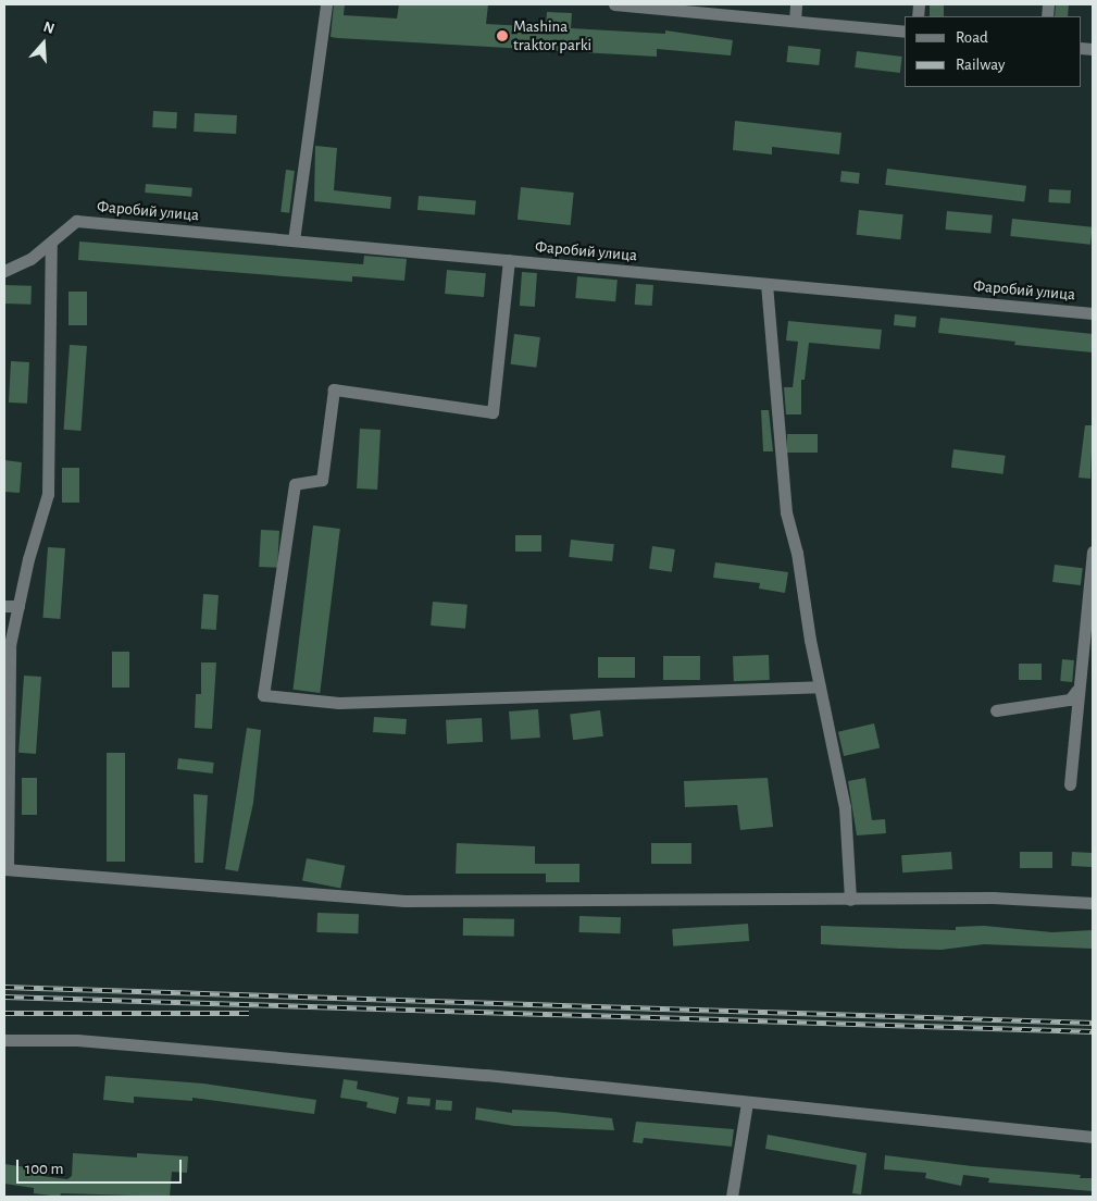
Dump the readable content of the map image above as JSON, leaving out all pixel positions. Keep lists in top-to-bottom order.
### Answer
{
  "streets": {
    "street": ["Фаробий улица"]
  },
  "places": ["Mashina traktor parki"],
  "legend": ["Road", "Railway"],
  "scale_bar": "100 m",
  "north": "top"
}
